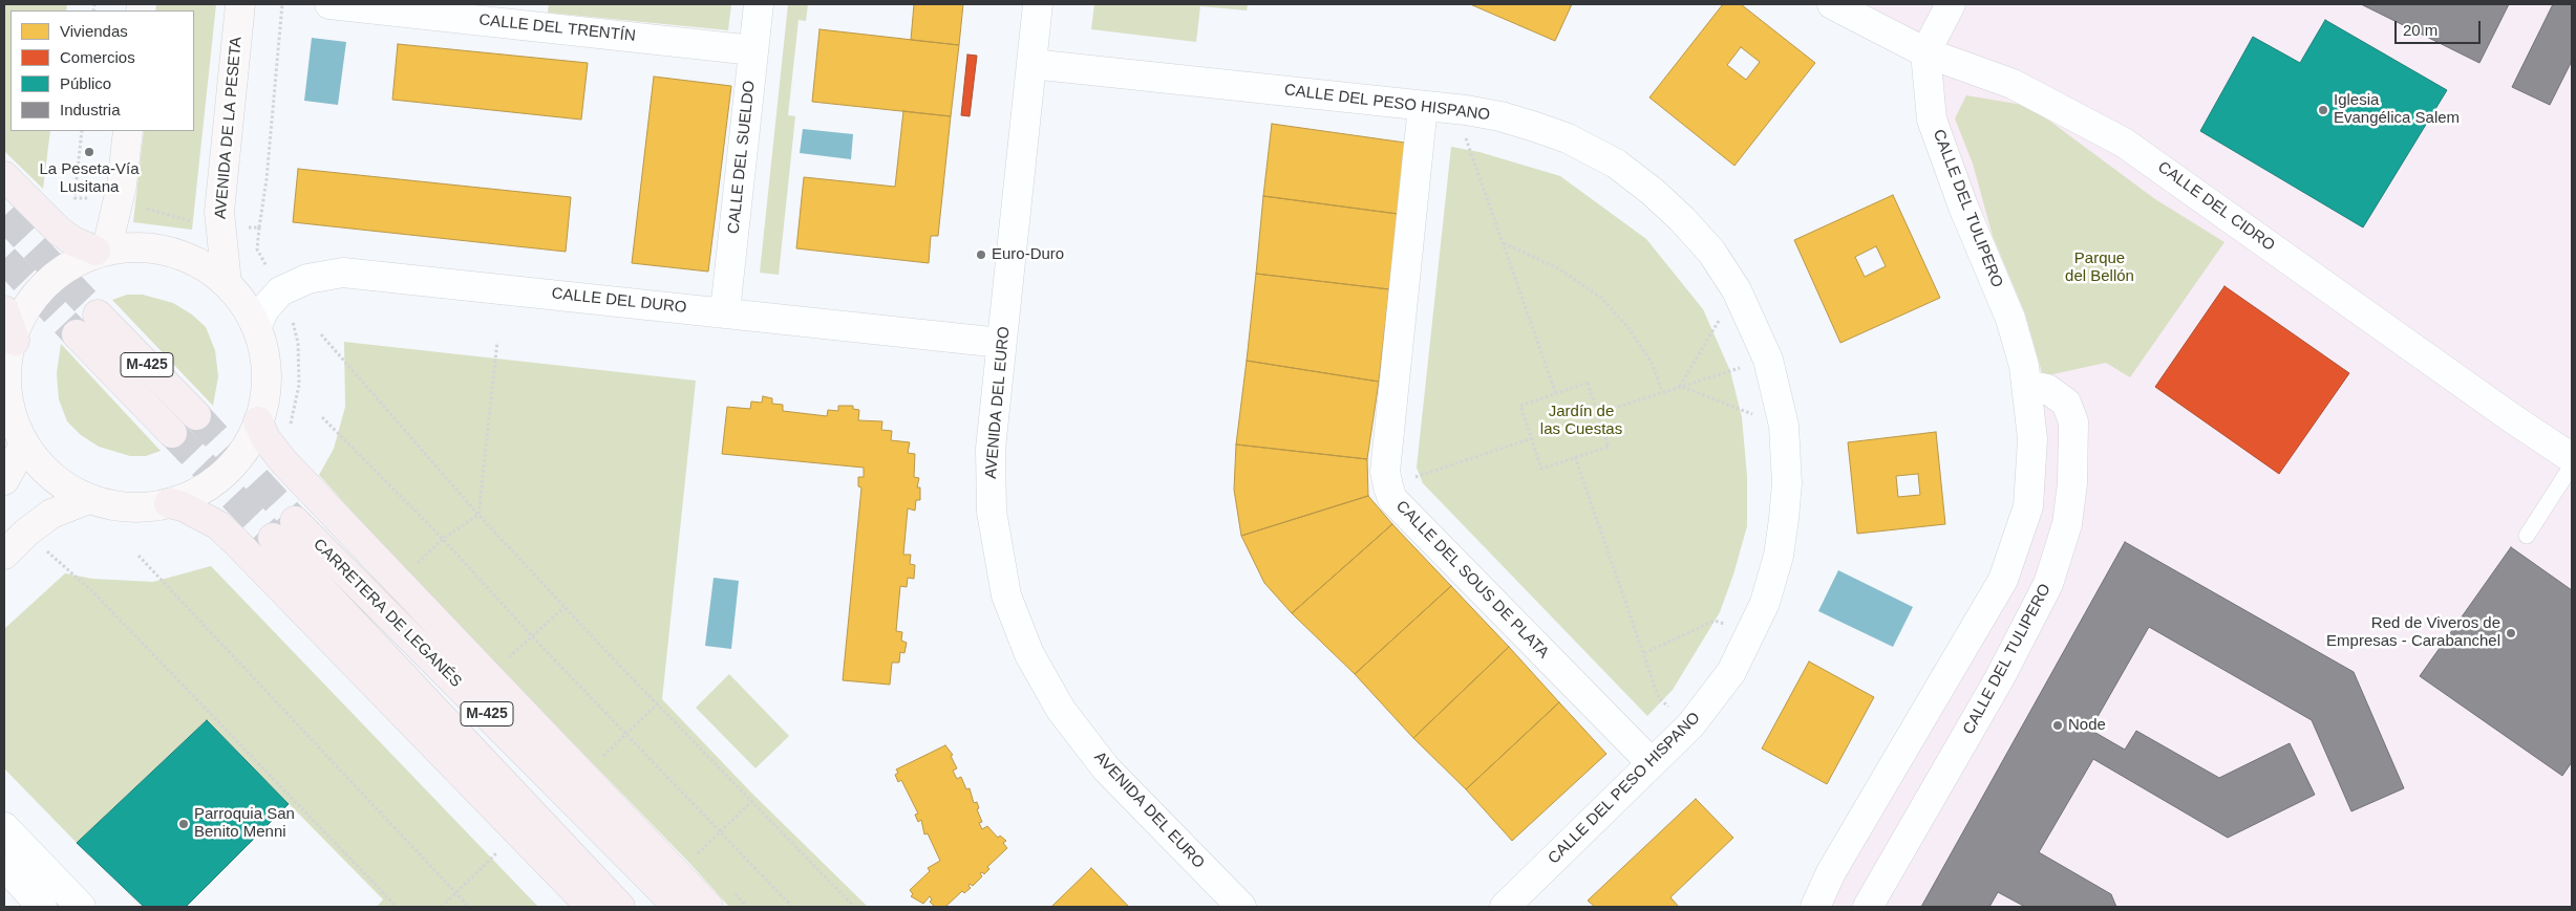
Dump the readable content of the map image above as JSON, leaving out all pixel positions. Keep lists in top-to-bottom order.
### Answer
{
  "streets": {
    "main road": ["M-425", "CARRETERA DE LEGANÉS"],
    "street": [
      "CALLE DEL TRENTÍN",
      "CALLE DEL PESO HISPANO",
      "AVENIDA DE LA PESETA",
      "CALLE DEL SUELDO",
      "CALLE DEL CIDRO",
      "CALLE DEL TULIPERO",
      "CALLE DEL DURO",
      "AVENIDA DEL EURO",
      "CALLE DEL SOUS DE PLATA"
    ]
  },
  "crossings": [
    ["CALLE DEL TRENTÍN", "CALLE DEL SUELDO"],
    ["CALLE DEL PESO HISPANO", "AVENIDA DEL EURO"],
    ["CALLE DEL PESO HISPANO", "CALLE DEL SOUS DE PLATA"],
    ["CALLE DEL SUELDO", "CALLE DEL DURO"],
    ["CALLE DEL CIDRO", "CALLE DEL TULIPERO"],
    ["CALLE DEL DURO", "AVENIDA DEL EURO"]
  ],
  "parks": ["Parque del Bellón", "Jardín de las Cuestas"],
  "places": [
    "Iglesia Evangélica Salem",
    "La Peseta-Vía Lusitana",
    "Euro-Duro",
    "Red de Viveros de Empresas - Carabanchel",
    "Node",
    "Parroquia San Benito Menni"
  ],
  "legend": [
    "Viviendas",
    "Comercios",
    "Público",
    "Industria"
  ],
  "scale_bar": "20 m"
}
